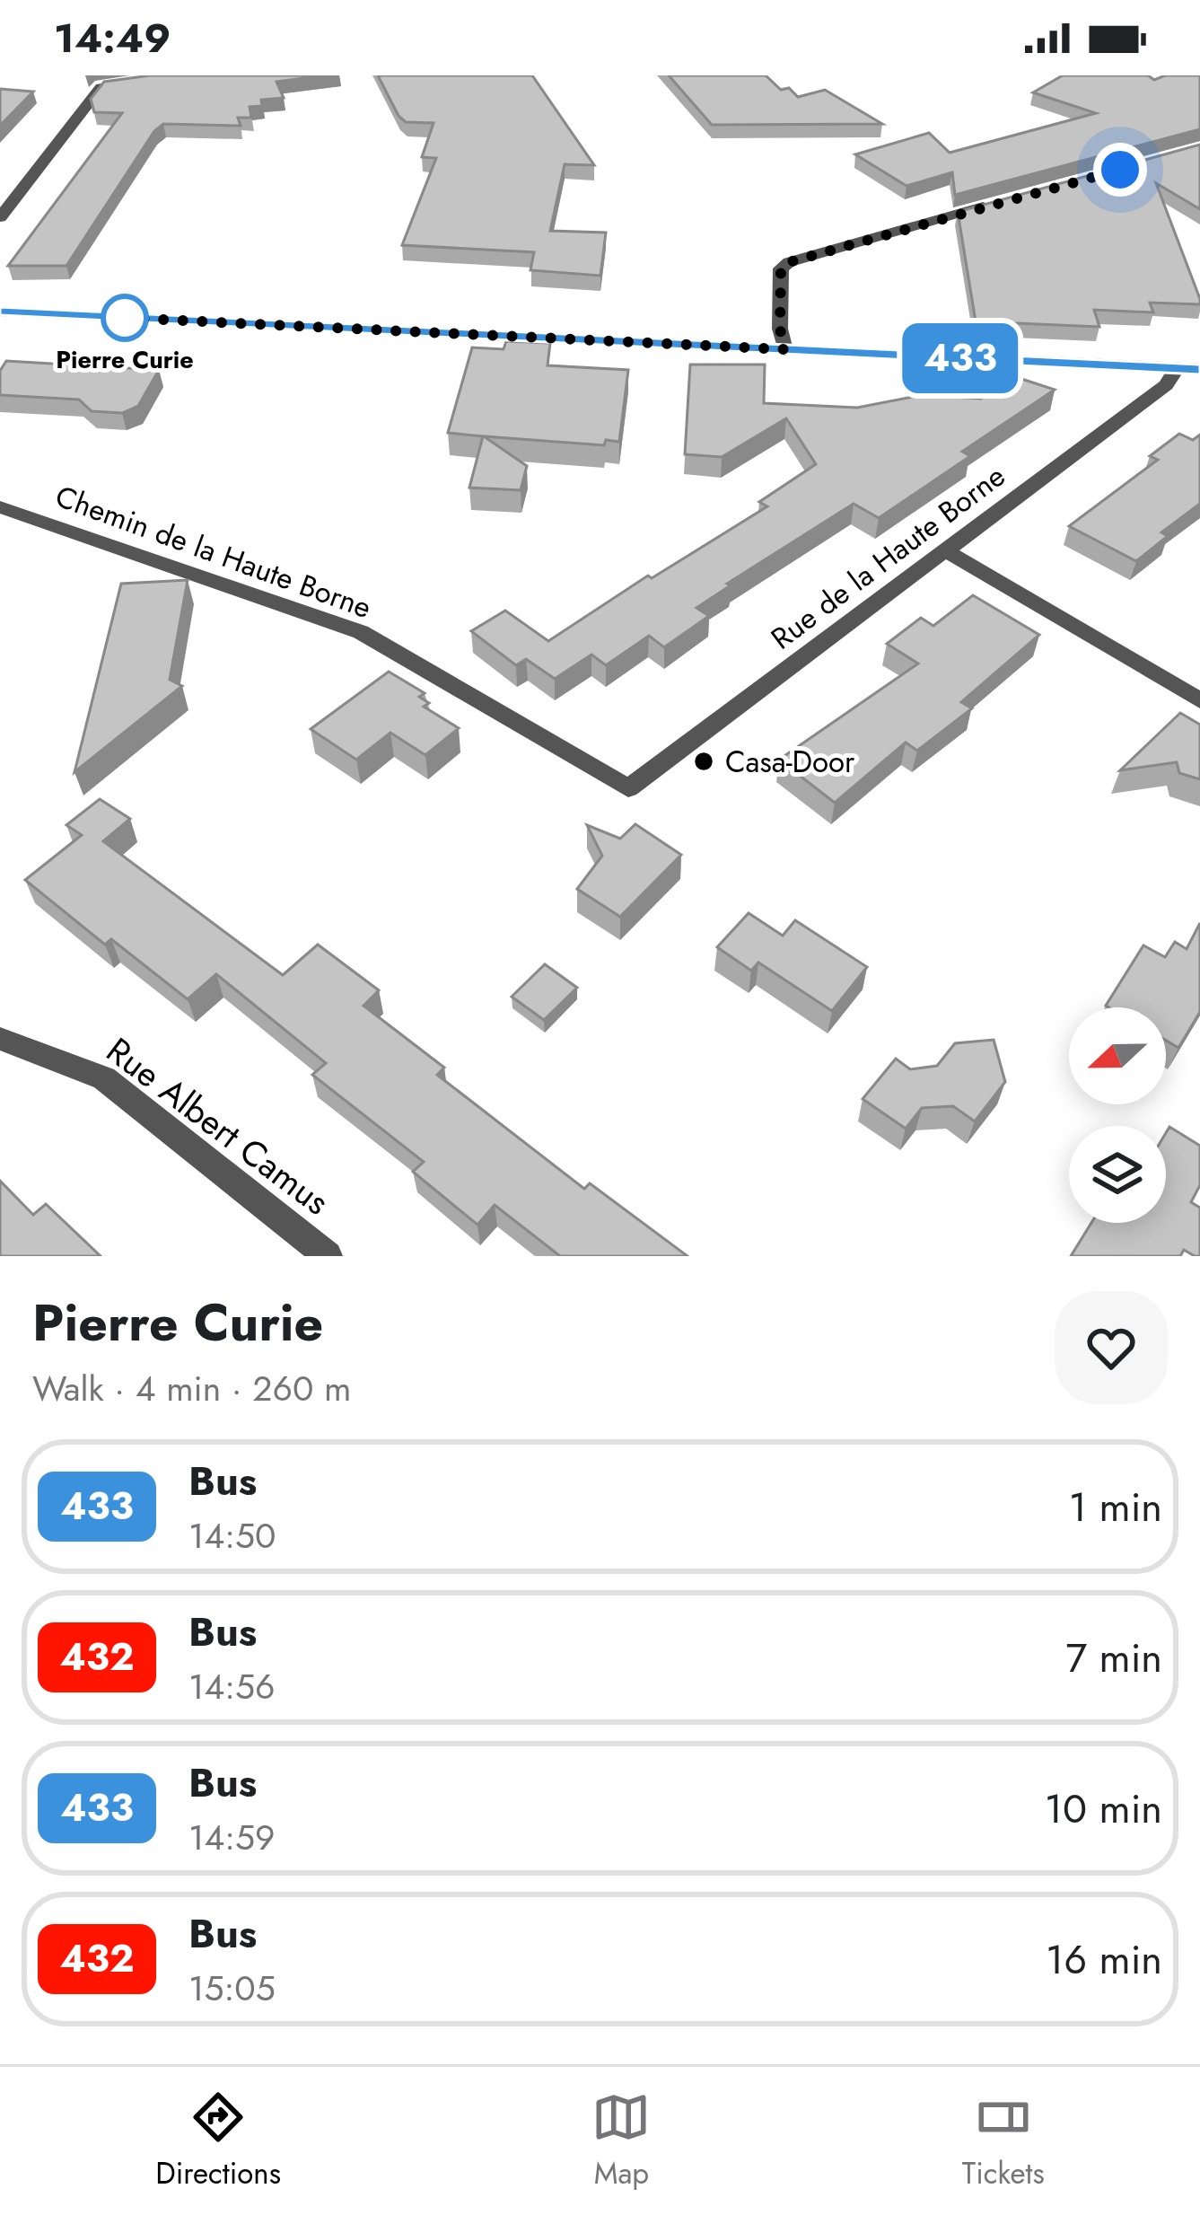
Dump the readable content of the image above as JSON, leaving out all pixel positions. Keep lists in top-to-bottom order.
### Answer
{
  "streets": {
    "street": ["Chemin de la Haute Borne", "Rue de la Haute Borne", "Rue Albert Camus"]
  },
  "crossings": [
    ["Chemin de la Haute Borne", "Rue de la Haute Borne"]
  ],
  "places": ["Pierre Curie", "Casa-Door"],
  "lines": ["bus line 433"],
  "north": "left",
  "page": {
    "status": "14:49",
    "on_map": "433",
    "heading": ["Pierre Curie", "Walk · 4 min · 260 m"],
    "list": [
      {
        "mark": "433",
        "name": "Bus",
        "note": "14:50",
        "value": "1 min"
      },
      {
        "mark": "432",
        "name": "Bus",
        "note": "14:56",
        "value": "7 min"
      },
      {
        "mark": "433",
        "name": "Bus",
        "note": "14:59",
        "value": "10 min"
      },
      {
        "mark": "432",
        "name": "Bus",
        "note": "15:05",
        "value": "16 min"
      }
    ],
    "tabs": ["Directions", "Map", "Tickets"]
  }
}
